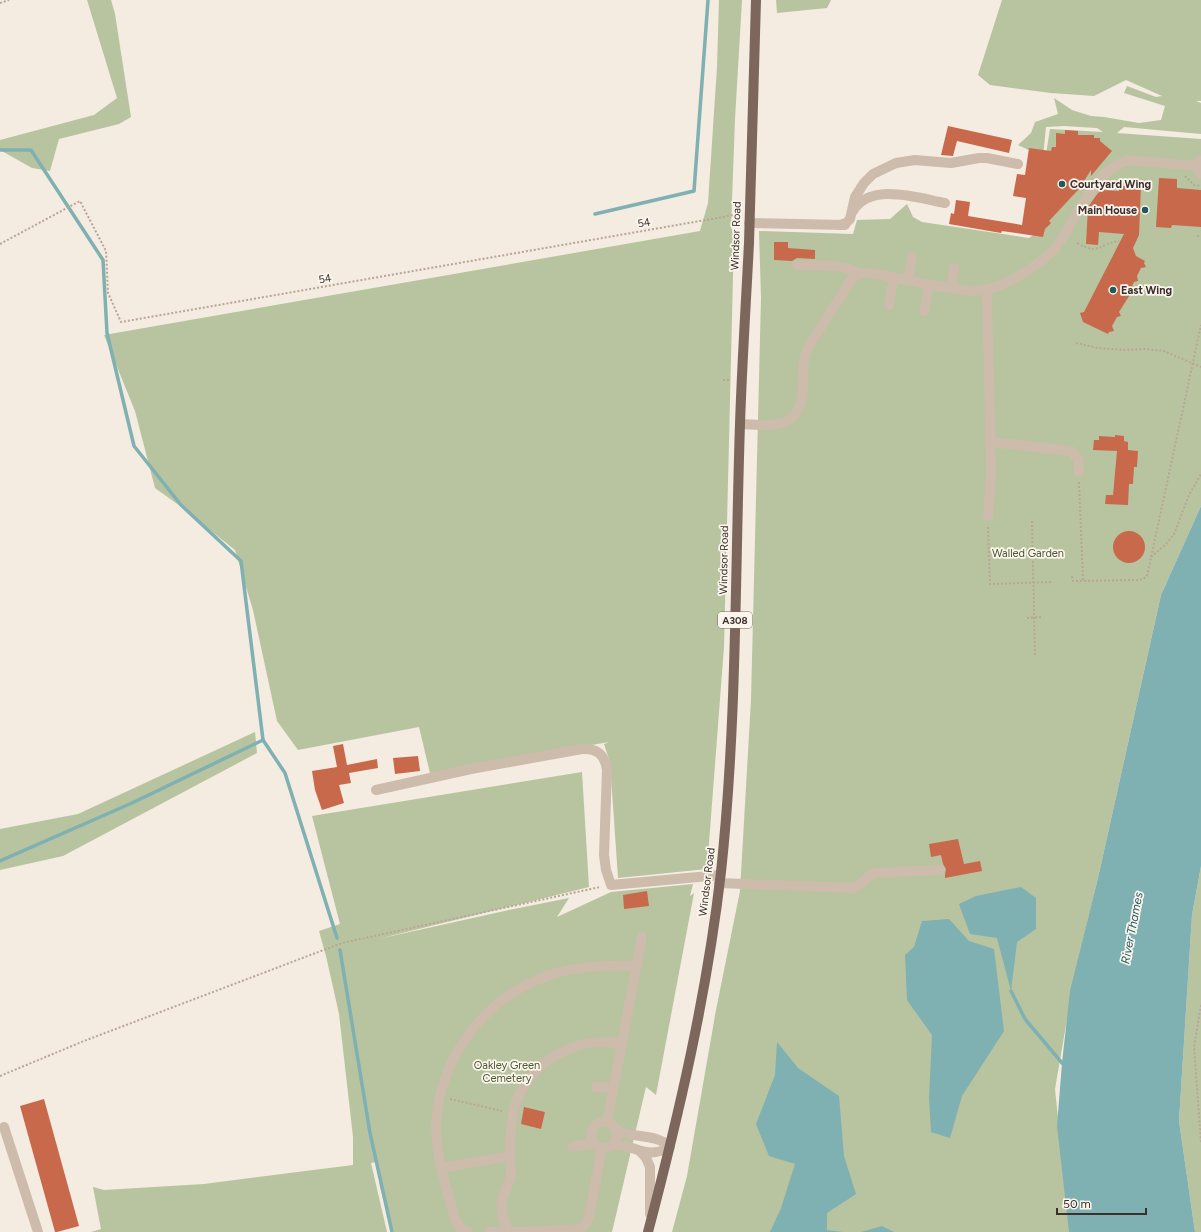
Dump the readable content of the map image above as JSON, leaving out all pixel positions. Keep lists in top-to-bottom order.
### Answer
{
  "streets": {
    "main road": ["Windsor Road", "A308"],
    "path": ["54"]
  },
  "crossings": [
    ["54", "Windsor Road"]
  ],
  "water": ["River Thames"],
  "parks": ["Walled Garden", "Oakley Green Cemetery"],
  "places": ["Courtyard Wing", "Main House", "East Wing"],
  "scale_bar": "50 m"
}
